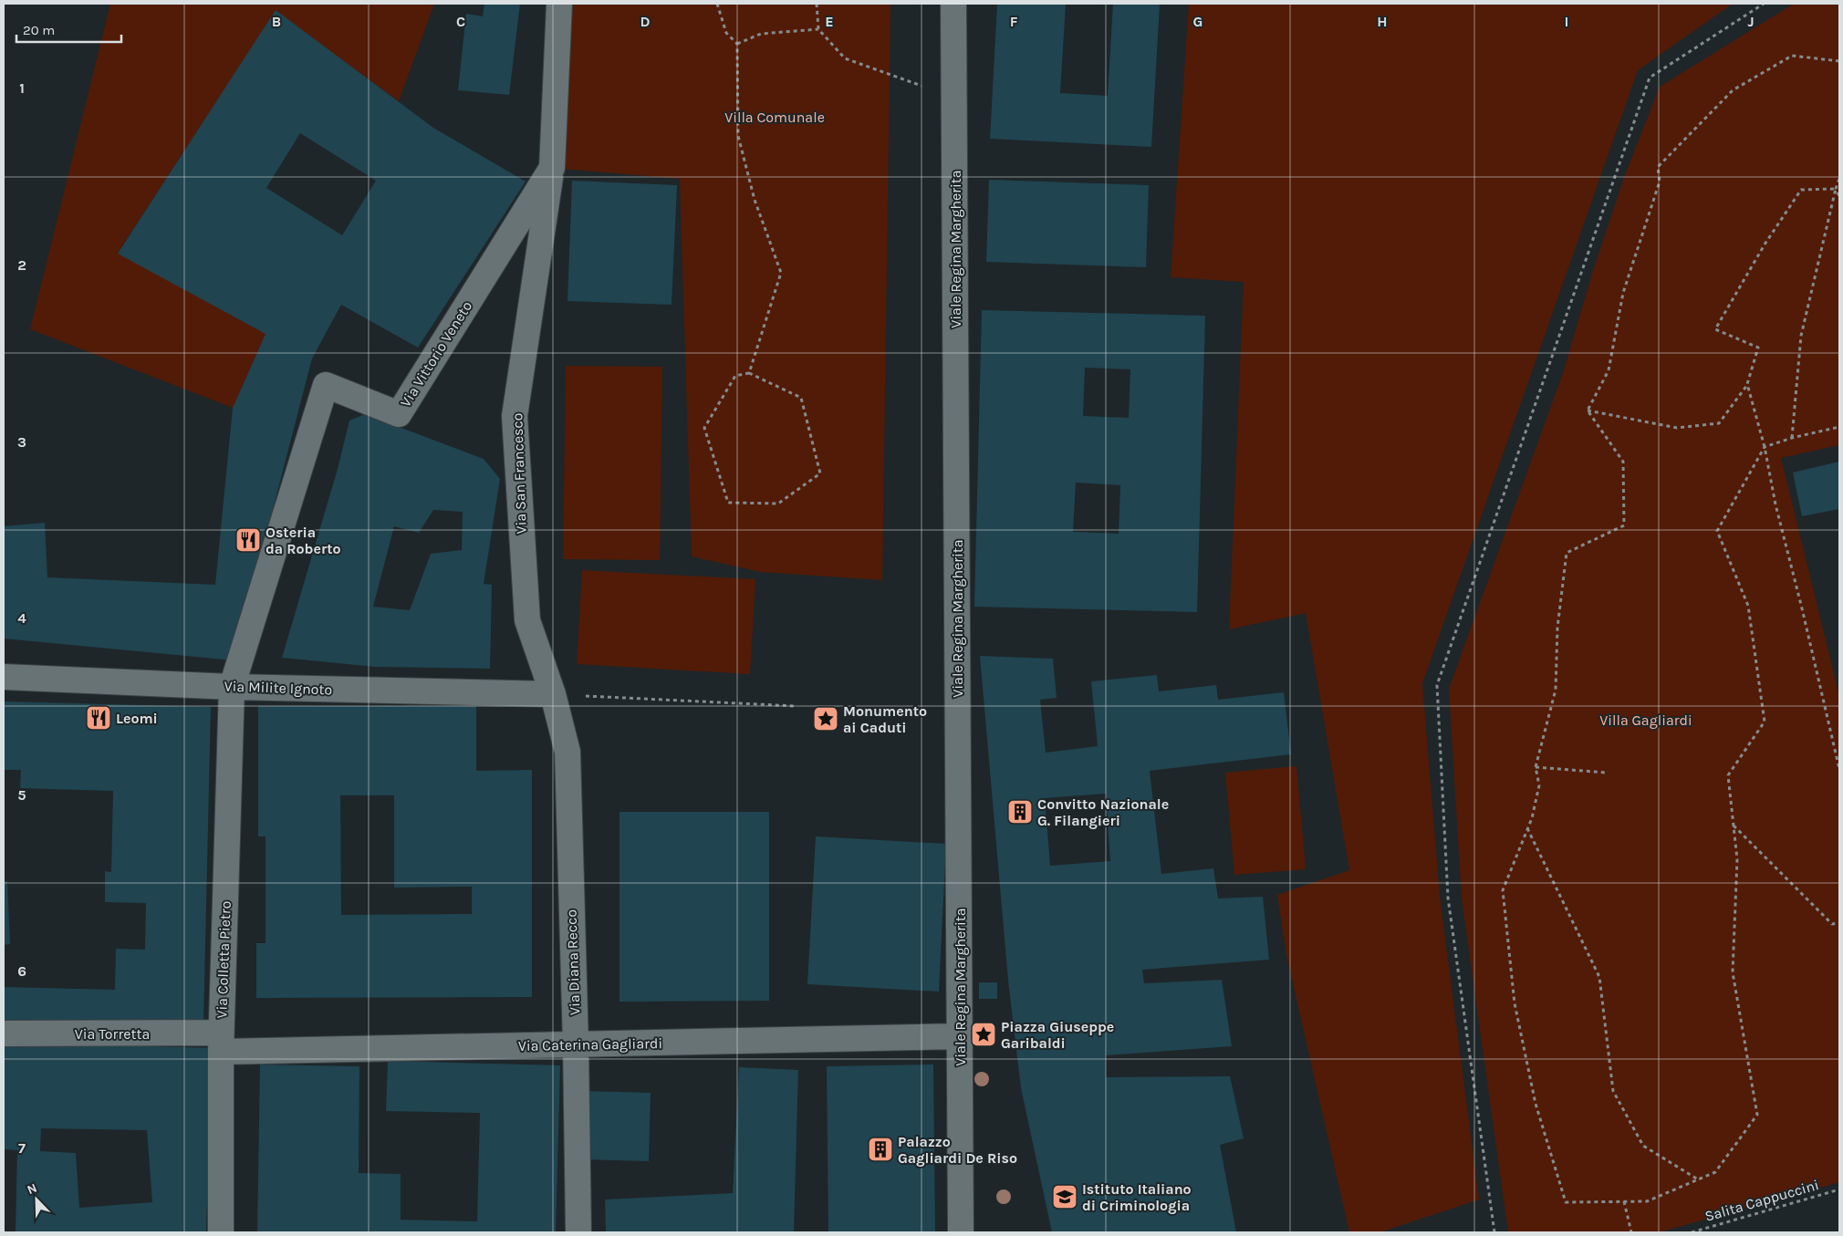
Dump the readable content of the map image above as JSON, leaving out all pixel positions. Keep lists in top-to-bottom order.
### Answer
{
  "streets": {
    "street": [
      "Viale Regina Margherita",
      "Via Vittorio Veneto",
      "Via San Francesco",
      "Via Milite Ignoto",
      "Via Colletta Pietro",
      "Via Diana Recco",
      "Via Torretta",
      "Via Caterina Gagliardi"
    ],
    "path": ["Salita Cappuccini"]
  },
  "crossings": [
    ["Viale Regina Margherita", "Via Caterina Gagliardi"],
    ["Via Vittorio Veneto", "Via San Francesco"],
    ["Via Vittorio Veneto", "Via Milite Ignoto"],
    ["Via Vittorio Veneto", "Via Colletta Pietro"],
    ["Via San Francesco", "Via Milite Ignoto"],
    ["Via San Francesco", "Via Diana Recco"],
    ["Via Milite Ignoto", "Via Colletta Pietro"],
    ["Via Milite Ignoto", "Via Diana Recco"],
    ["Via Colletta Pietro", "Via Torretta"],
    ["Via Colletta Pietro", "Via Caterina Gagliardi"],
    ["Via Diana Recco", "Via Caterina Gagliardi"],
    ["Via Torretta", "Via Caterina Gagliardi"]
  ],
  "parks": ["Villa Comunale", "Villa Gagliardi"],
  "places": {
    "restaurant": ["Osteria da Roberto", "Leomi"],
    "place": ["Monumento ai Caduti", "Piazza Giuseppe Garibaldi"],
    "building": ["Convitto Nazionale G. Filangieri", "Palazzo Gagliardi De Riso"],
    "school or university": ["Istituto Italiano di Criminologia"]
  },
  "scale_bar": "20 m",
  "north": "top left",
  "grid": {
    "columns": [
      "B",
      "C",
      "D",
      "E",
      "F",
      "G",
      "H",
      "I",
      "J"
    ],
    "rows": [
      "1",
      "2",
      "3",
      "4",
      "5",
      "6",
      "7"
    ]
  }
}
